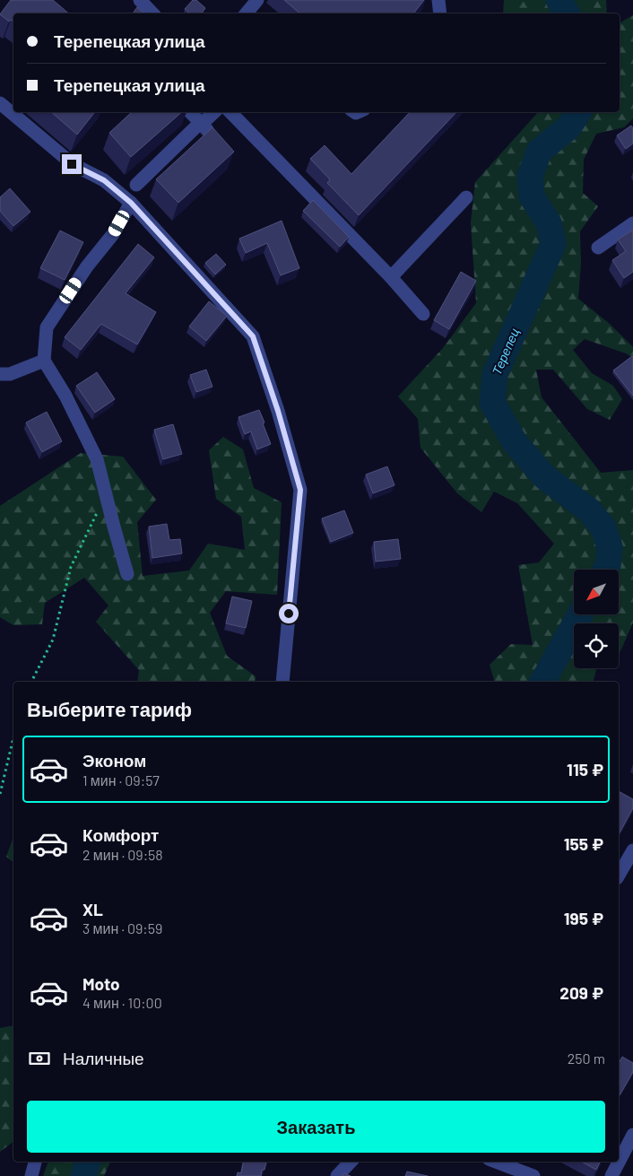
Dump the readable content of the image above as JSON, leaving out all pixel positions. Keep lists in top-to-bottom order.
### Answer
{
  "water": ["Терепец"],
  "north": "bottom left",
  "page": {
    "banner": ["Терепецкая улица", "Терепецкая улица"],
    "heading": "Выберите тариф",
    "list": [
      {
        "name": "Эконом",
        "note": "1 мин · 09:57",
        "value": "115 ₽"
      },
      {
        "name": "Комфорт",
        "note": "2 мин · 09:58",
        "value": "155 ₽"
      },
      {
        "name": "XL",
        "note": "3 мин · 09:59",
        "value": "195 ₽"
      },
      {
        "name": "Moto",
        "note": "4 мин · 10:00",
        "value": "209 ₽"
      }
    ],
    "pay": ["Наличные", "250 m"],
    "buttons": "Заказать"
  }
}
